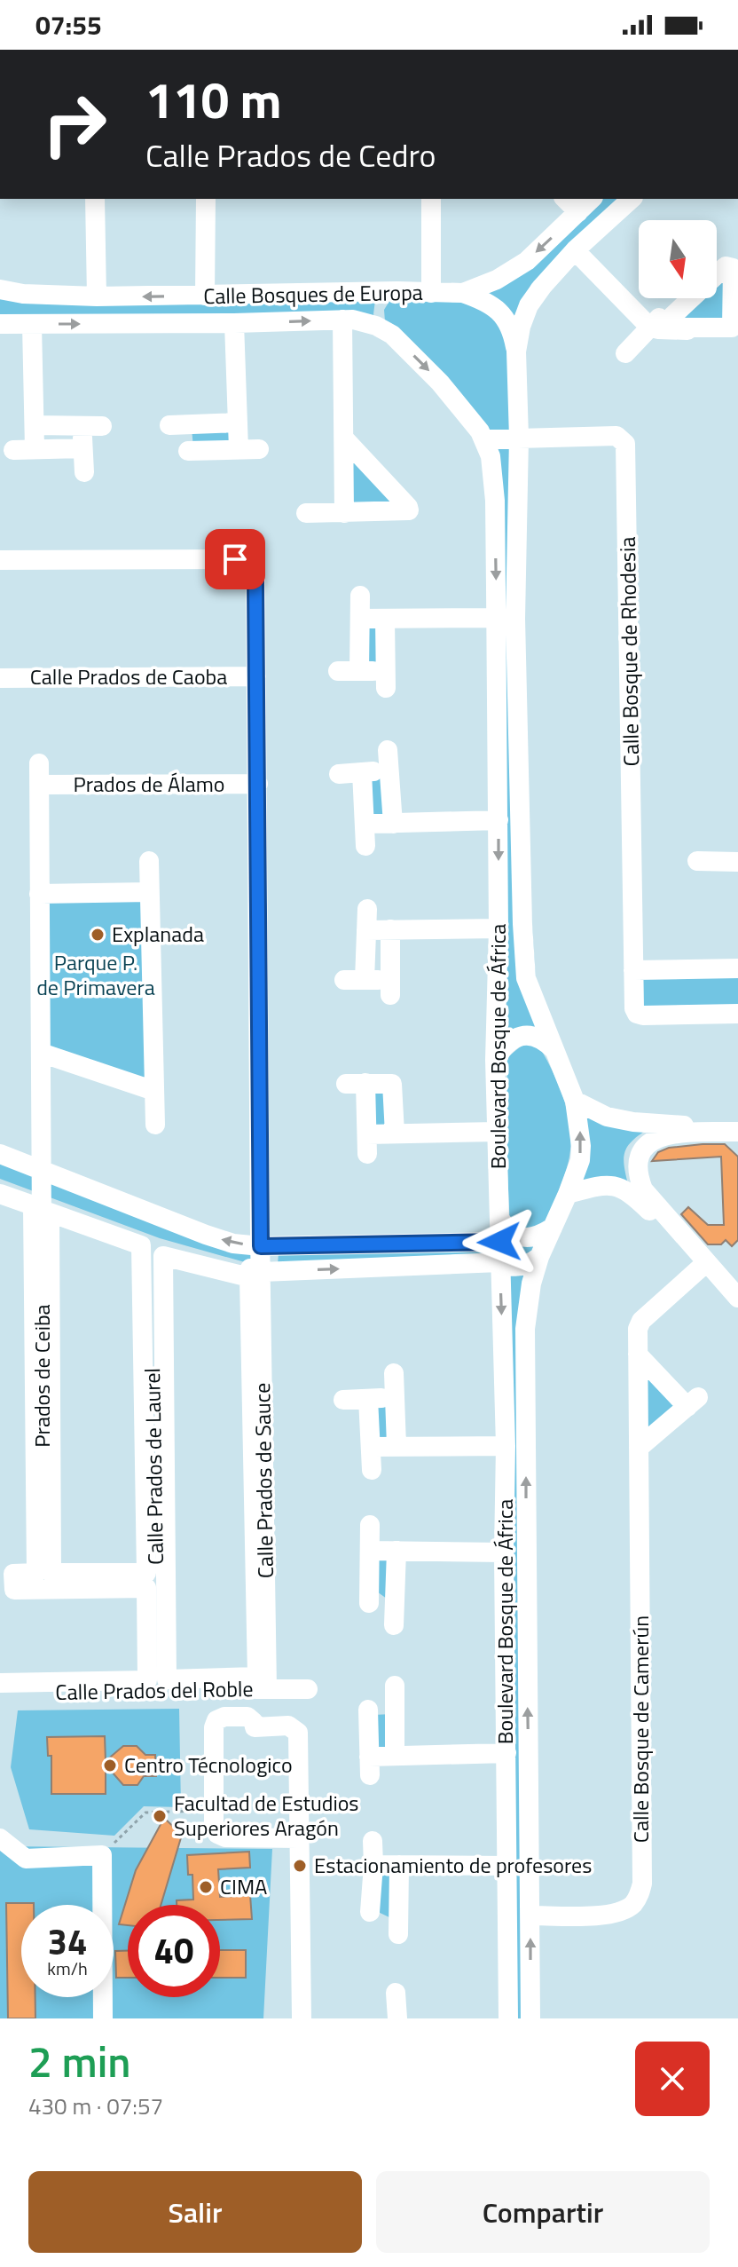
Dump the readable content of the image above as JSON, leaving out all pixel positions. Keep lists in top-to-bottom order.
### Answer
{
  "streets": {
    "street": [
      "Calle Bosques de Europa",
      "Calle Bosque de Rhodesia",
      "Calle Prados de Caoba",
      "Prados de Álamo",
      "Boulevard Bosque de África",
      "Prados de Ceiba",
      "Calle Prados de Laurel",
      "Calle Prados de Sauce",
      "Calle Prados del Roble",
      "Calle Bosque de Camerún"
    ]
  },
  "crossings": [
    ["Calle Bosques de Europa", "Boulevard Bosque de África"],
    ["Calle Bosque de Rhodesia", "Boulevard Bosque de África"],
    ["Calle Prados de Caoba", "Calle Prados de Sauce"],
    ["Prados de Álamo", "Prados de Ceiba"],
    ["Prados de Álamo", "Calle Prados de Sauce"],
    ["Boulevard Bosque de África", "Calle Bosque de Camerún"],
    ["Calle Prados de Laurel", "Calle Prados del Roble"],
    ["Calle Prados de Sauce", "Calle Prados del Roble"]
  ],
  "parks": ["Parque P. de Primavera"],
  "places": [
    "Explanada",
    "Centro Técnologico",
    "Facultad de Estudios Superiores Aragón",
    "Estacionamiento de profesores",
    "CIMA"
  ],
  "north": "bottom",
  "page": {
    "status": "07:55",
    "turn": ["110 m", "Calle Prados de Cedro"],
    "speed": "34 km/h",
    "limit": "40",
    "heading": ["2 min", "430 m · 07:57"],
    "buttons": ["Salir", "Compartir"]
  }
}
